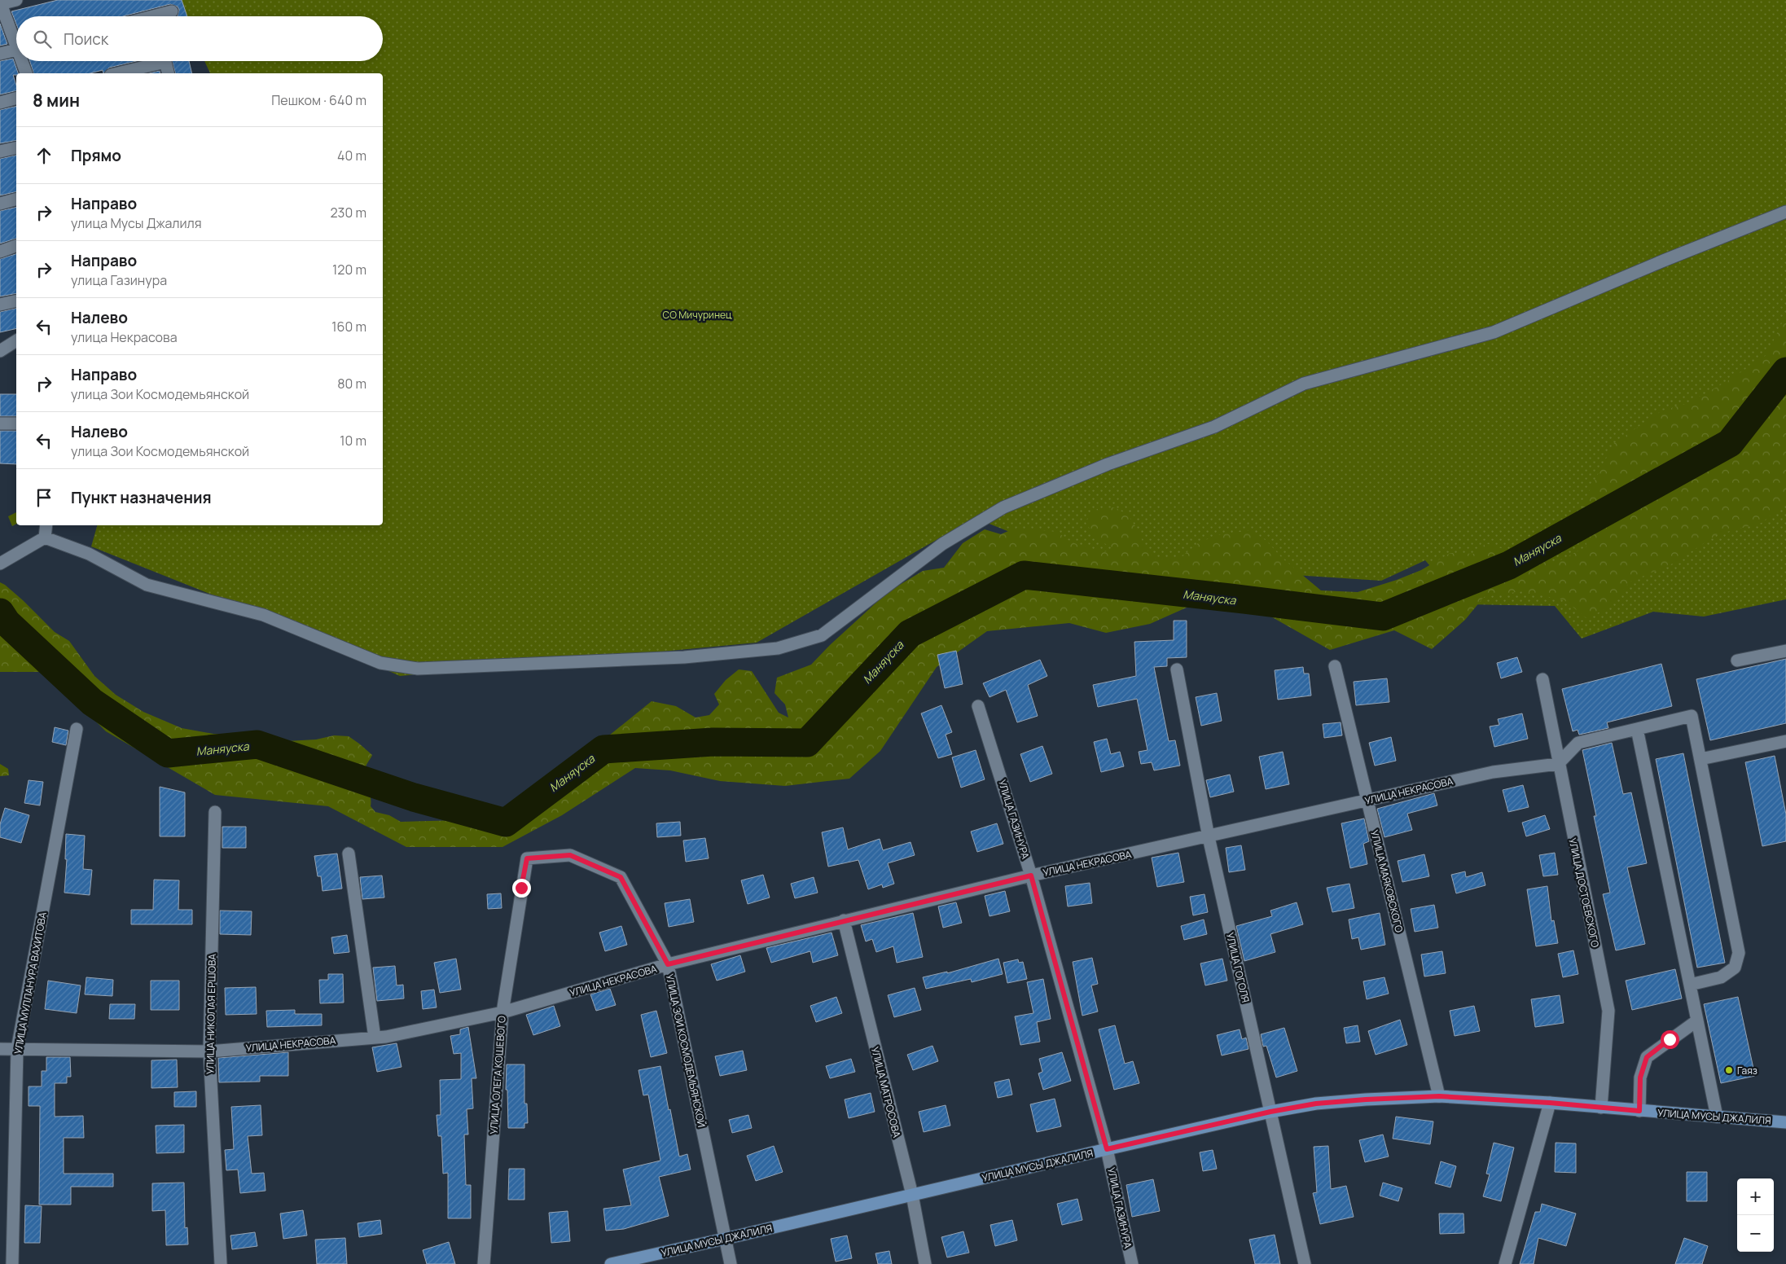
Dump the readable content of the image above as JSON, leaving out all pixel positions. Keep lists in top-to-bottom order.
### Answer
{
  "streets": {
    "main road": ["УЛИЦА МУСЫ ДЖАЛИЛЯ"],
    "street": [
      "УЛИЦА НЕКРАСОВА",
      "УЛИЦА ГАЗИНУРА",
      "УЛИЦА МАЯКОВСКОГО",
      "УЛИЦА ДОСТОЕВСКОГО",
      "УЛИЦА ГОГОЛЯ",
      "УЛИЦА МУЛЛАНУРА ВАХИТОВА",
      "УЛИЦА НИКОЛАЯ ЕРШОВА",
      "УЛИЦА ЗОИ КОСМОДЕМЬЯНСКОЙ",
      "УЛИЦА ОЛЕГА КОШЕВОГО",
      "УЛИЦА МАТРОСОВА"
    ]
  },
  "crossings": [
    ["УЛИЦА НЕКРАСОВА", "УЛИЦА ГАЗИНУРА"],
    ["УЛИЦА НЕКРАСОВА", "УЛИЦА МАЯКОВСКОГО"],
    ["УЛИЦА НЕКРАСОВА", "УЛИЦА ДОСТОЕВСКОГО"],
    ["УЛИЦА НЕКРАСОВА", "УЛИЦА ГОГОЛЯ"],
    ["УЛИЦА НЕКРАСОВА", "УЛИЦА МУЛЛАНУРА ВАХИТОВА"],
    ["УЛИЦА НЕКРАСОВА", "УЛИЦА НИКОЛАЯ ЕРШОВА"],
    ["УЛИЦА НЕКРАСОВА", "УЛИЦА ЗОИ КОСМОДЕМЬЯНСКОЙ"],
    ["УЛИЦА НЕКРАСОВА", "УЛИЦА ОЛЕГА КОШЕВОГО"],
    ["УЛИЦА НЕКРАСОВА", "УЛИЦА МАТРОСОВА"],
    ["УЛИЦА ГАЗИНУРА", "УЛИЦА МУСЫ ДЖАЛИЛЯ"],
    ["УЛИЦА МАЯКОВСКОГО", "УЛИЦА МУСЫ ДЖАЛИЛЯ"],
    ["УЛИЦА ДОСТОЕВСКОГО", "УЛИЦА МУСЫ ДЖАЛИЛЯ"],
    ["УЛИЦА ГОГОЛЯ", "УЛИЦА МУСЫ ДЖАЛИЛЯ"],
    ["УЛИЦА ЗОИ КОСМОДЕМЬЯНСКОЙ", "УЛИЦА ОЛЕГА КОШЕВОГО"],
    ["УЛИЦА ЗОИ КОСМОДЕМЬЯНСКОЙ", "УЛИЦА МУСЫ ДЖАЛИЛЯ"],
    ["УЛИЦА МАТРОСОВА", "УЛИЦА МУСЫ ДЖАЛИЛЯ"]
  ],
  "water": ["Маняуска"],
  "parks": ["СО Мичуринец"],
  "places": ["Гаяз"],
  "page": {
    "search": "Поиск",
    "heading": ["8 мин", "Пешком · 640 m"],
    "list": [
      ["Прямо", "40 m"],
      ["Направо", "улица Мусы Джалиля", "230 m"],
      ["Направо", "улица Газинура", "120 m"],
      ["Налево", "улица Некрасова", "160 m"],
      ["Направо", "улица Зои Космодемьянской", "80 m"],
      ["Налево", "улица Зои Космодемьянской", "10 m"],
      "Пункт назначения"
    ],
    "map_buttons": ["+", "−"]
  }
}
